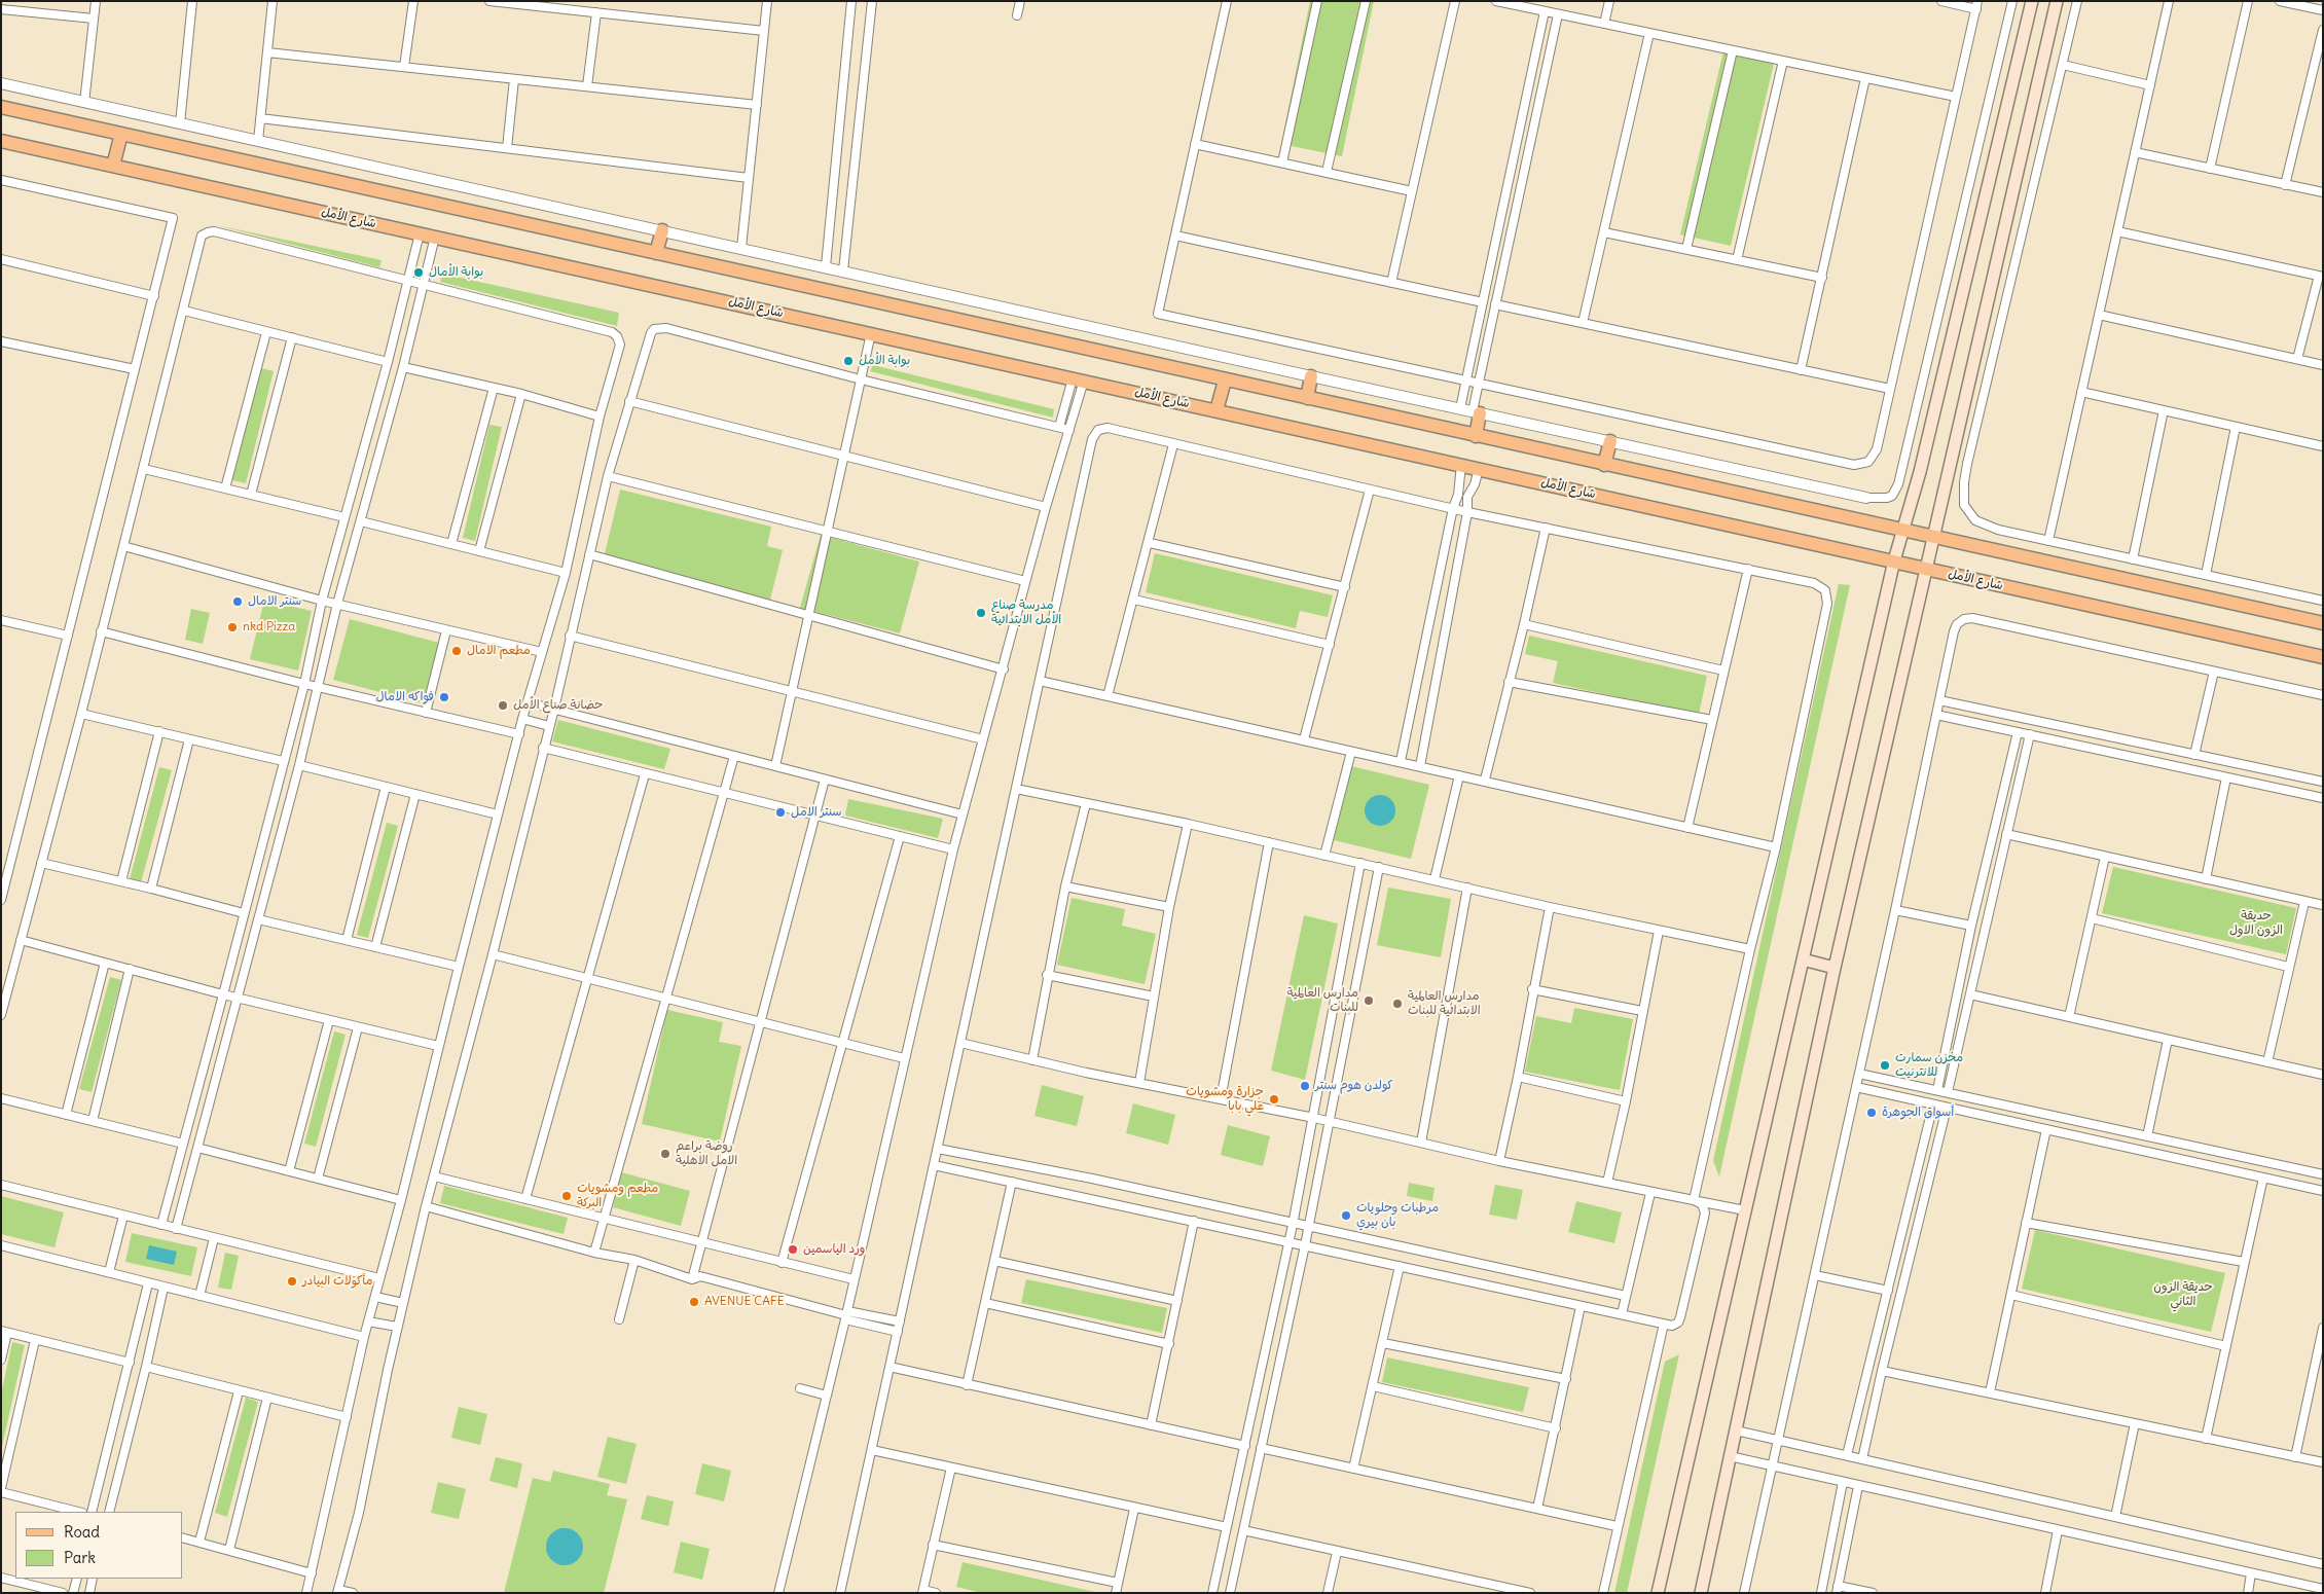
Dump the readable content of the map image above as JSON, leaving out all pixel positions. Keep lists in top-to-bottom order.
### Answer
{
  "streets": {
    "main road": ["شارع الأمل"]
  },
  "parks": ["حديقة الزون الاول", "حديقة الزون الثاني"],
  "places": [
    "بوابة الأمال",
    "بوابة الأمل",
    "سنتر الامال",
    "مدرسة صناع الأمل الابتدائية",
    "nkd Pizza",
    "مطعم الامال",
    "فواكه الامال",
    "حضانة صناع الأمل",
    "سنتر الامل",
    "مدارس العالمية للبنات",
    "مدارس العالمية الابتدائية للبنات",
    "مخزن سمارت للانترنيت",
    "كولدن هوم سنتر",
    "جزارة ومشويات علي بابا",
    "أسواق الجوهرة",
    "روضة براعم الامل الاهلية",
    "مطعم ومشويات البركة",
    "مرطبات وحلويات بان بيري",
    "ورد الياسمين",
    "مأكولات البيادر",
    "AVENUE CAFE"
  ],
  "legend": ["Road", "Park"]
}
